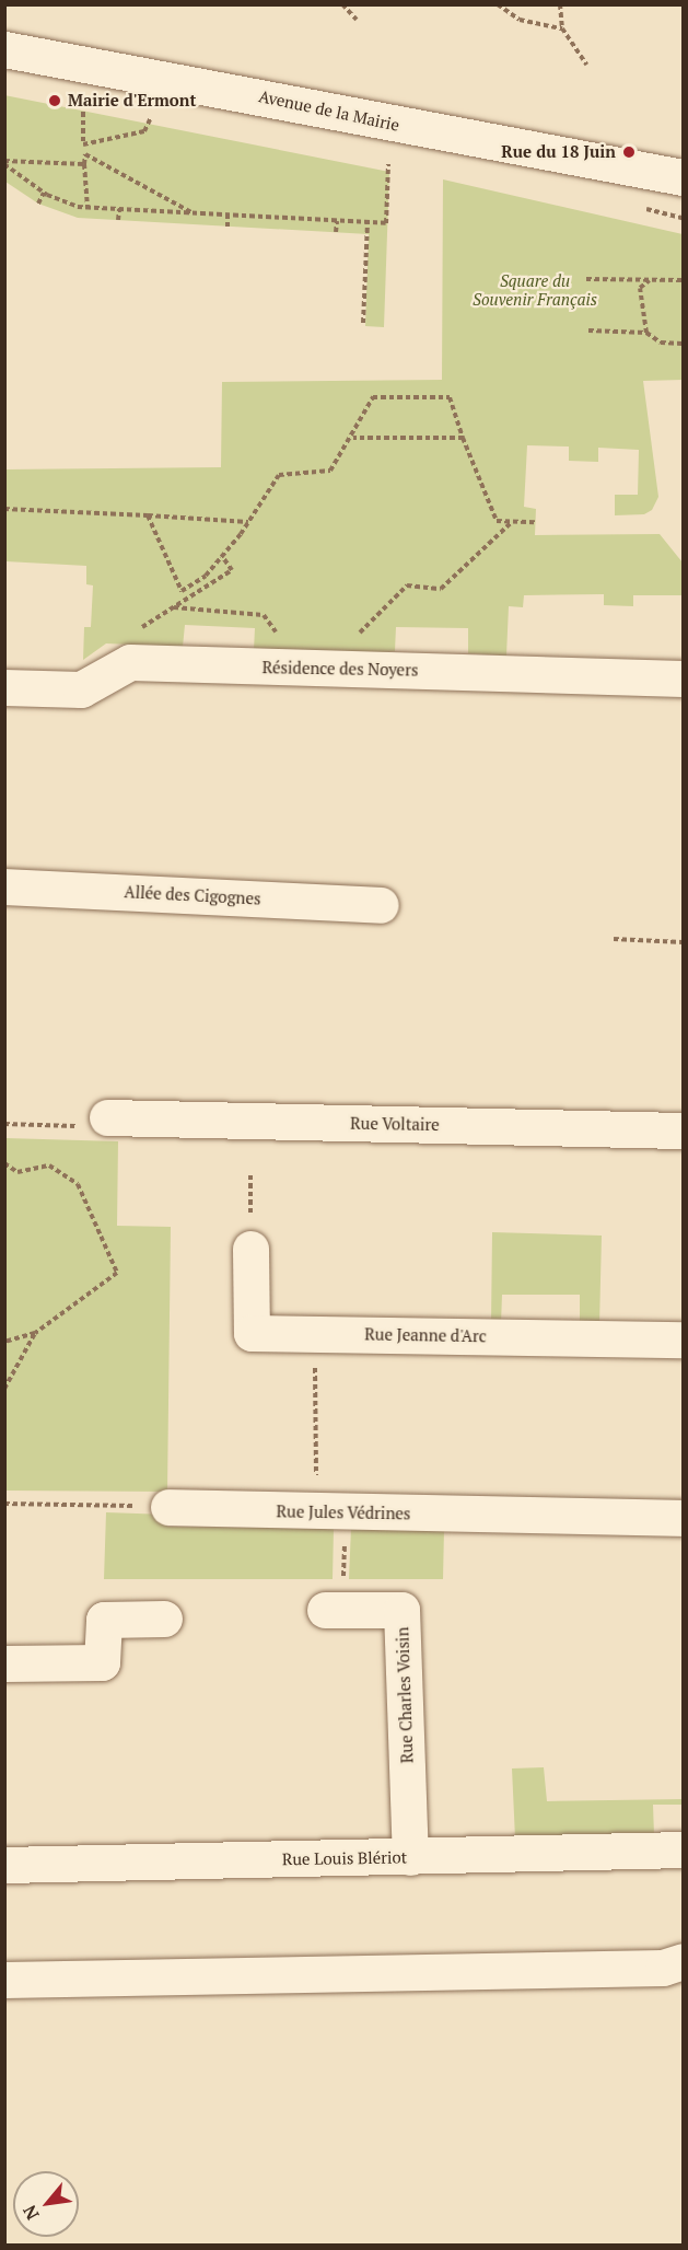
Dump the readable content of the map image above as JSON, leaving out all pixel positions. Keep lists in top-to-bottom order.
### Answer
{
  "streets": {
    "street": [
      "Avenue de la Mairie",
      "Résidence des Noyers",
      "Allée des Cigognes",
      "Rue Voltaire",
      "Rue Jeanne d'Arc",
      "Rue Jules Védrines",
      "Rue Charles Voisin",
      "Rue Louis Blériot"
    ]
  },
  "crossings": [
    ["Rue Charles Voisin", "Rue Louis Blériot"]
  ],
  "parks": ["Square du Souvenir Français"],
  "places": ["Mairie d'Ermont", "Rue du 18 Juin"],
  "north": "bottom left"
}
